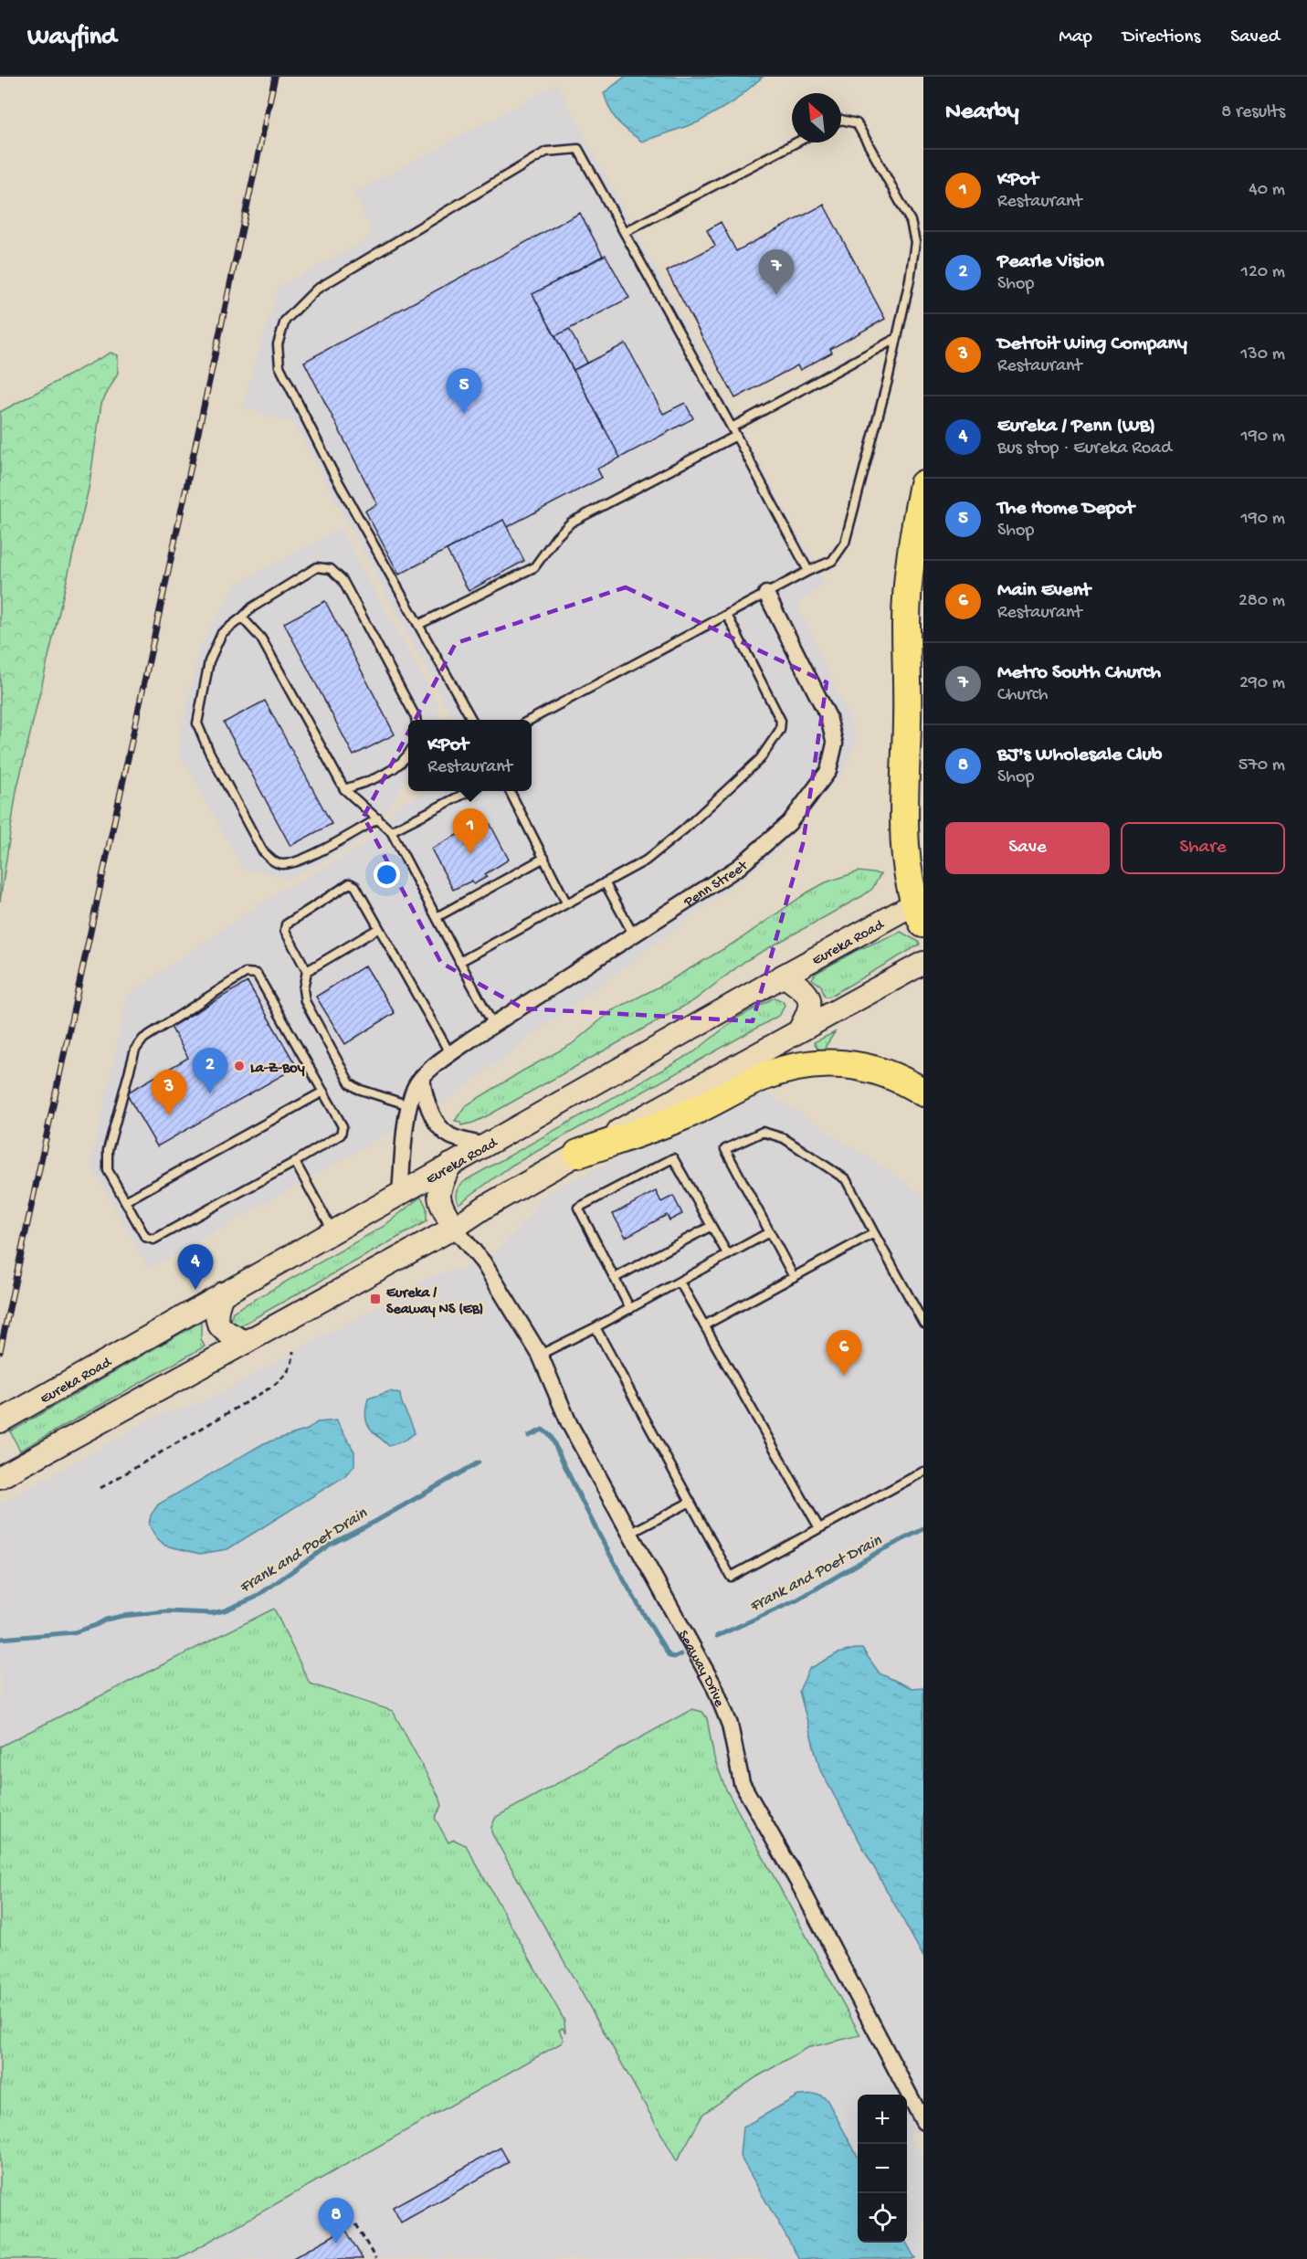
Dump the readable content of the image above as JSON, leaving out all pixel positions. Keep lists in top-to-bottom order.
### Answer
{
  "streets": {
    "main road": ["Eureka Road"],
    "street": ["Penn Street", "Seaway Drive"]
  },
  "crossings": [
    ["Penn Street", "Eureka Road"]
  ],
  "water": ["Frank and Poet Drain"],
  "places": {
    "other": ["La-Z-Boy"],
    "transit": ["Eureka / Seaway NS (EB)"]
  },
  "north": "top left",
  "page": {
    "header": "Wayfind",
    "nav": ["Map", "Directions", "Saved"],
    "heading": ["Nearby", "8 results"],
    "list": [
      {
        "mark": "1",
        "name": "KPot",
        "note": "Restaurant",
        "value": "40 m"
      },
      {
        "mark": "2",
        "name": "Pearle Vision",
        "note": "Shop",
        "value": "120 m"
      },
      {
        "mark": "3",
        "name": "Detroit Wing Company",
        "note": "Restaurant",
        "value": "130 m"
      },
      {
        "mark": "4",
        "name": "Eureka / Penn (WB)",
        "note": "Bus stop · Eureka Road",
        "value": "190 m"
      },
      {
        "mark": "5",
        "name": "The Home Depot",
        "note": "Shop",
        "value": "190 m"
      },
      {
        "mark": "6",
        "name": "Main Event",
        "note": "Restaurant",
        "value": "280 m"
      },
      {
        "mark": "7",
        "name": "Metro South Church",
        "note": "Church",
        "value": "290 m"
      },
      {
        "mark": "8",
        "name": "BJ's Wholesale Club",
        "note": "Shop",
        "value": "570 m"
      }
    ],
    "pins": [
      "7",
      "5",
      "1",
      "2",
      "3",
      "4",
      "6",
      "8"
    ],
    "popup": ["KPot", "Restaurant"],
    "buttons": ["Save", "Share"],
    "map_buttons": ["+", "−"]
  }
}
